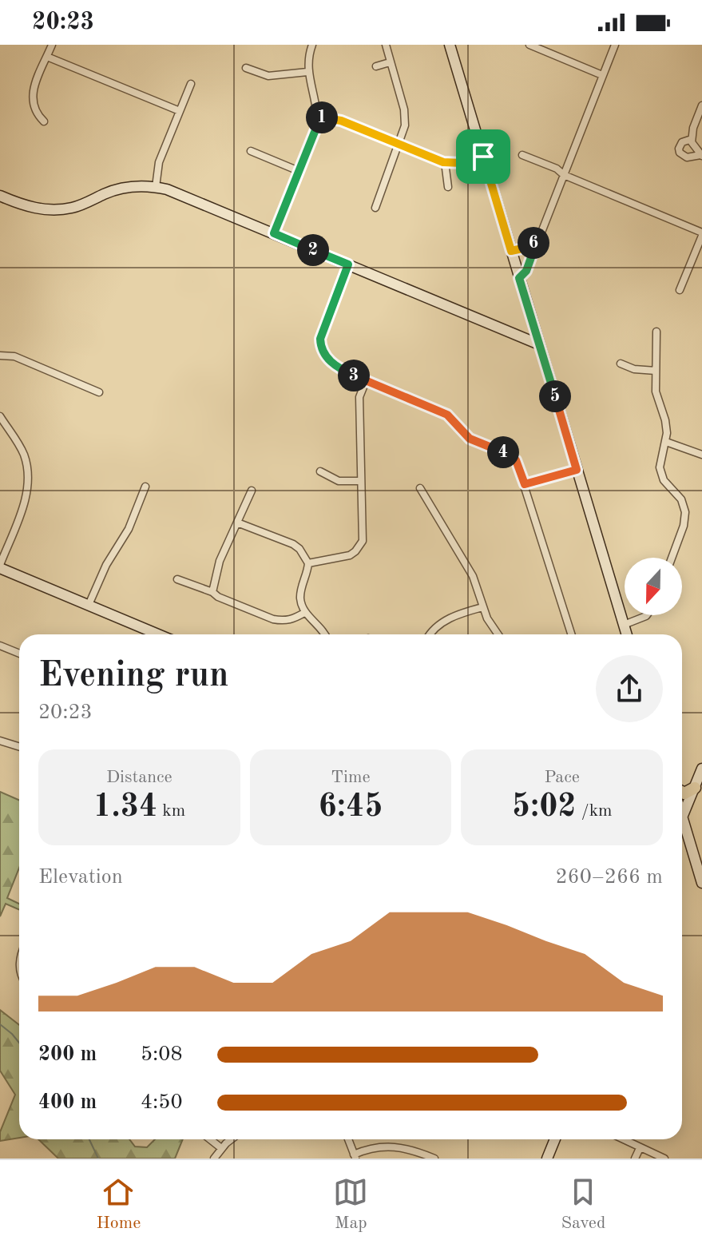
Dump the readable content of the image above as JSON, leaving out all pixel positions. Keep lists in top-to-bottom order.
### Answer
{
  "north": "bottom",
  "page": {
    "status": "20:23",
    "pins": [
      "1",
      "6",
      "2",
      "3",
      "5",
      "4"
    ],
    "heading": ["Evening run", "20:23"],
    "stats": [
      ["Distance", "1.34 km"],
      ["Time", "6:45"],
      ["Pace", "5:02 /km"]
    ],
    "chart": ["Elevation", "260–266 m"],
    "list": [
      {
        "name": "200 m",
        "note": "5:08"
      },
      {
        "name": "400 m",
        "note": "4:50"
      }
    ],
    "tabs": ["Home", "Map", "Saved"]
  }
}
